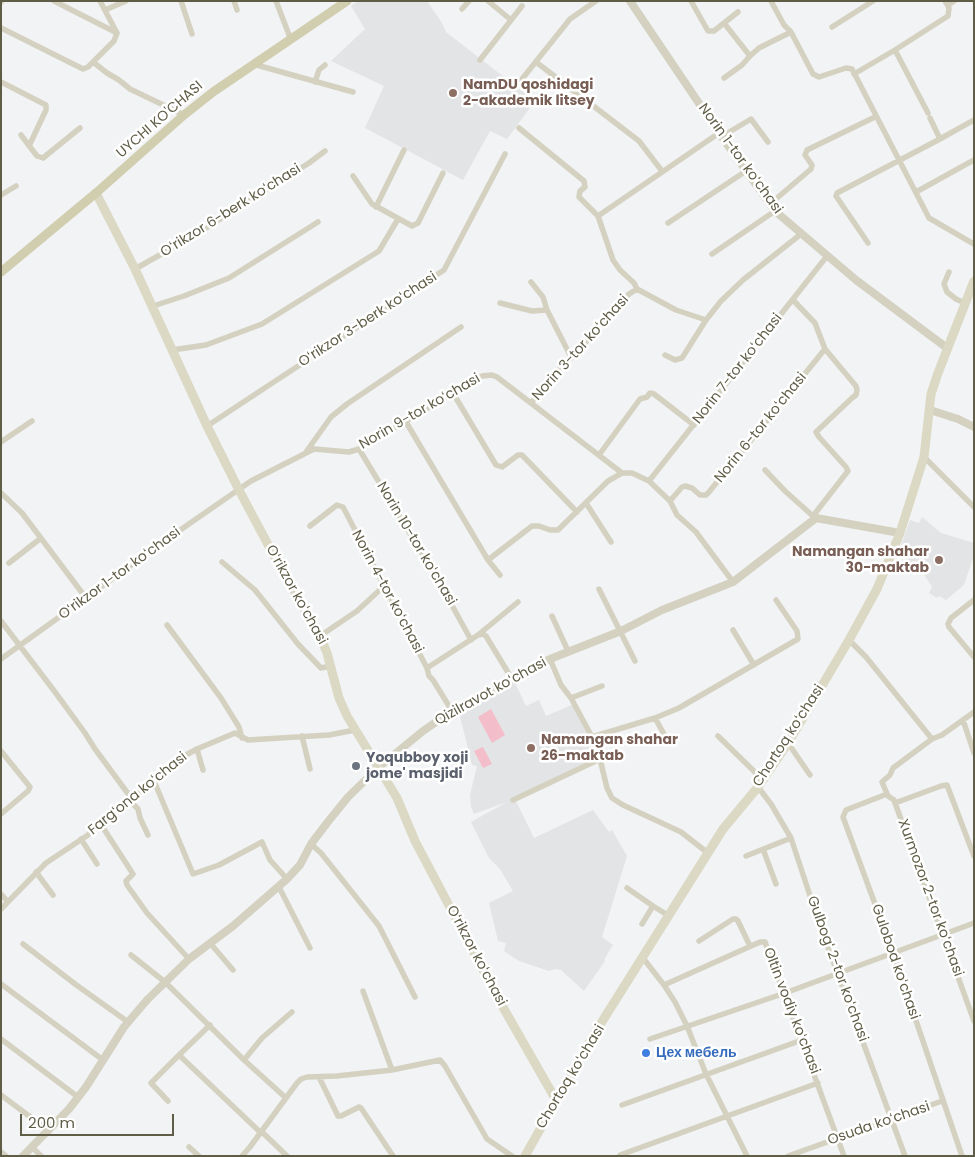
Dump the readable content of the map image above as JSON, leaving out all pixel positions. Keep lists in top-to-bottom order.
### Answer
{
  "streets": {
    "main road": ["UYCHI KO'CHASI", "Oʻrikzor koʻchasi", "Chortoq koʻchasi"],
    "street": [
      "Norin 1-tor koʻchasi",
      "Oʻrikzor 6-berk koʻchasi",
      "Oʻrikzor 3-berk koʻchasi",
      "Norin 3-tor koʻchasi",
      "Norin 7-tor koʻchasi",
      "Norin 9-tor koʻchasi",
      "Norin 6-tor koʻchasi",
      "Norin 10-tor koʻchasi",
      "Oʻrikzor 1-tor koʻchasi",
      "Norin 4-tor koʻchasi",
      "Qizilravot koʻchasi",
      "Fargʻona koʻchasi",
      "Xurmozor 2-tor koʻchasi",
      "Gulobod koʻchasi",
      "Gulbogʻ 2-tor koʻchasi",
      "Oltin vodiy koʻchasi",
      "Osuda koʻchasi"
    ]
  },
  "crossings": [
    ["UYCHI KO'CHASI", "Oʻrikzor koʻchasi"],
    ["Norin 1-tor koʻchasi", "Norin 7-tor koʻchasi"],
    ["Norin 1-tor koʻchasi", "Chortoq koʻchasi"],
    ["Oʻrikzor 6-berk koʻchasi", "Oʻrikzor koʻchasi"],
    ["Oʻrikzor 3-berk koʻchasi", "Oʻrikzor koʻchasi"],
    ["Norin 3-tor koʻchasi", "Norin 9-tor koʻchasi"],
    ["Norin 9-tor koʻchasi", "Norin 10-tor koʻchasi"],
    ["Norin 9-tor koʻchasi", "Oʻrikzor 1-tor koʻchasi"],
    ["Oʻrikzor 1-tor koʻchasi", "Oʻrikzor koʻchasi"],
    ["Norin 4-tor koʻchasi", "Qizilravot koʻchasi"],
    ["Oʻrikzor koʻchasi", "Qizilravot koʻchasi"],
    ["Oʻrikzor koʻchasi", "Chortoq koʻchasi"],
    ["Oʻrikzor koʻchasi", "Fargʻona koʻchasi"],
    ["Chortoq koʻchasi", "Gulbogʻ 2-tor koʻchasi"],
    ["Gulobod koʻchasi", "Osuda koʻchasi"],
    ["Gulbogʻ 2-tor koʻchasi", "Osuda koʻchasi"],
    ["Oltin vodiy koʻchasi", "Osuda koʻchasi"]
  ],
  "places": [
    "NamDU qoshidagi 2-akademik litsey",
    "Namangan shahar 30-maktab",
    "Namangan shahar 26-maktab",
    "Yoqubboy xoji jome' masjidi",
    "Цех мебель"
  ],
  "scale_bar": "200 m"
}
